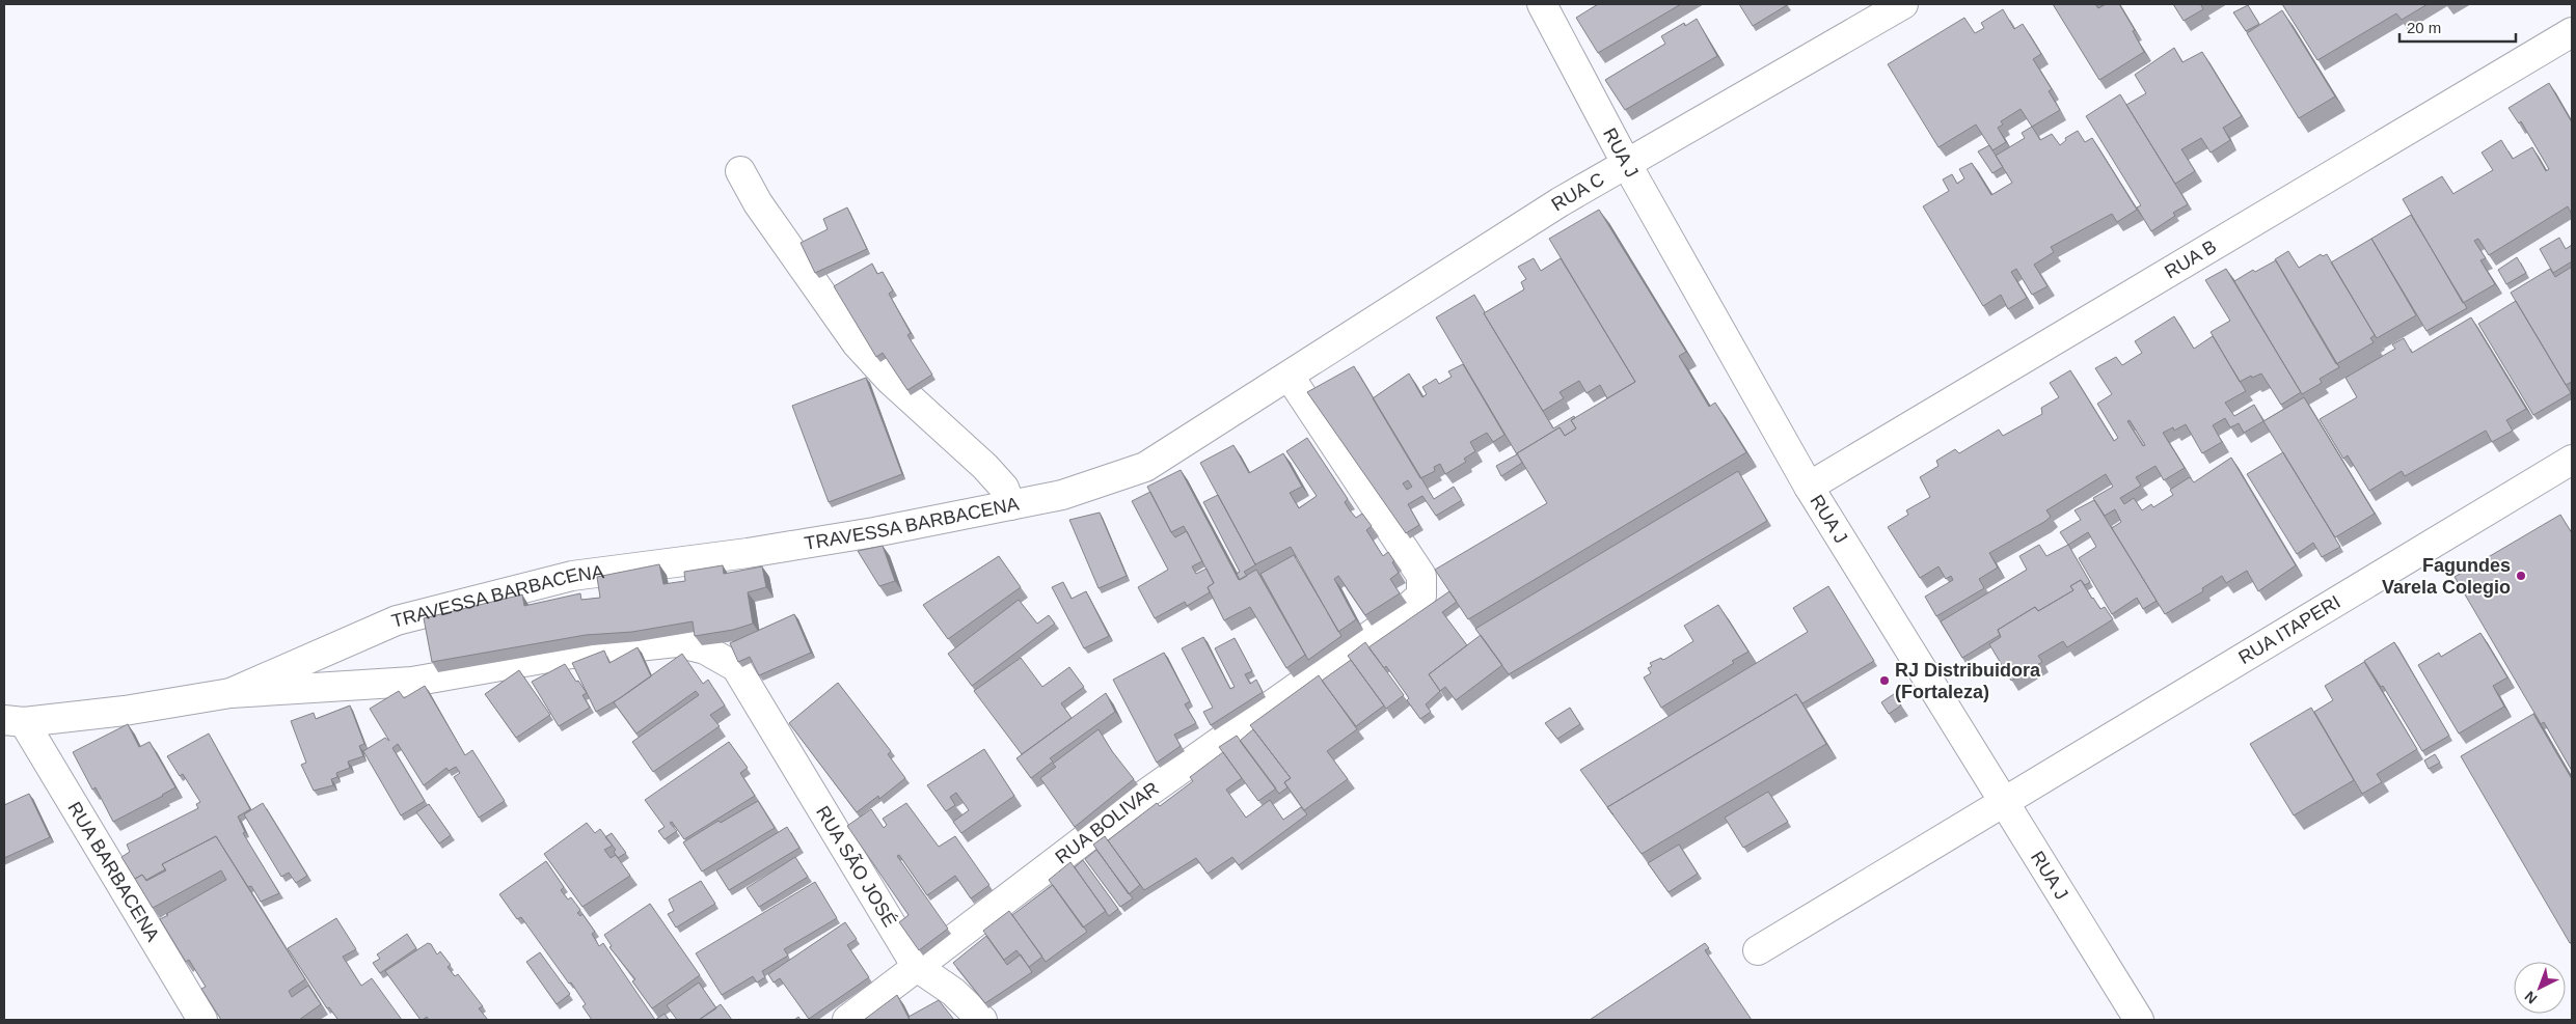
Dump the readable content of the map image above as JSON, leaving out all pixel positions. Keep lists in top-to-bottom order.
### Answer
{
  "streets": {
    "street": [
      "RUA J",
      "RUA C",
      "RUA B",
      "TRAVESSA BARBACENA",
      "RUA ITAPERI",
      "RUA BOLIVAR",
      "RUA SÃO JOSÉ",
      "RUA BARBACENA"
    ]
  },
  "crossings": [
    ["RUA J", "RUA C"],
    ["RUA J", "RUA B"],
    ["RUA J", "RUA ITAPERI"],
    ["RUA C", "TRAVESSA BARBACENA"],
    ["RUA C", "RUA BOLIVAR"],
    ["TRAVESSA BARBACENA", "RUA BOLIVAR"],
    ["TRAVESSA BARBACENA", "RUA SÃO JOSÉ"],
    ["RUA BOLIVAR", "RUA SÃO JOSÉ"]
  ],
  "places": ["Fagundes Varela Colegio", "RJ Distribuidora (Fortaleza)"],
  "scale_bar": "20 m",
  "north": "bottom left"
}
